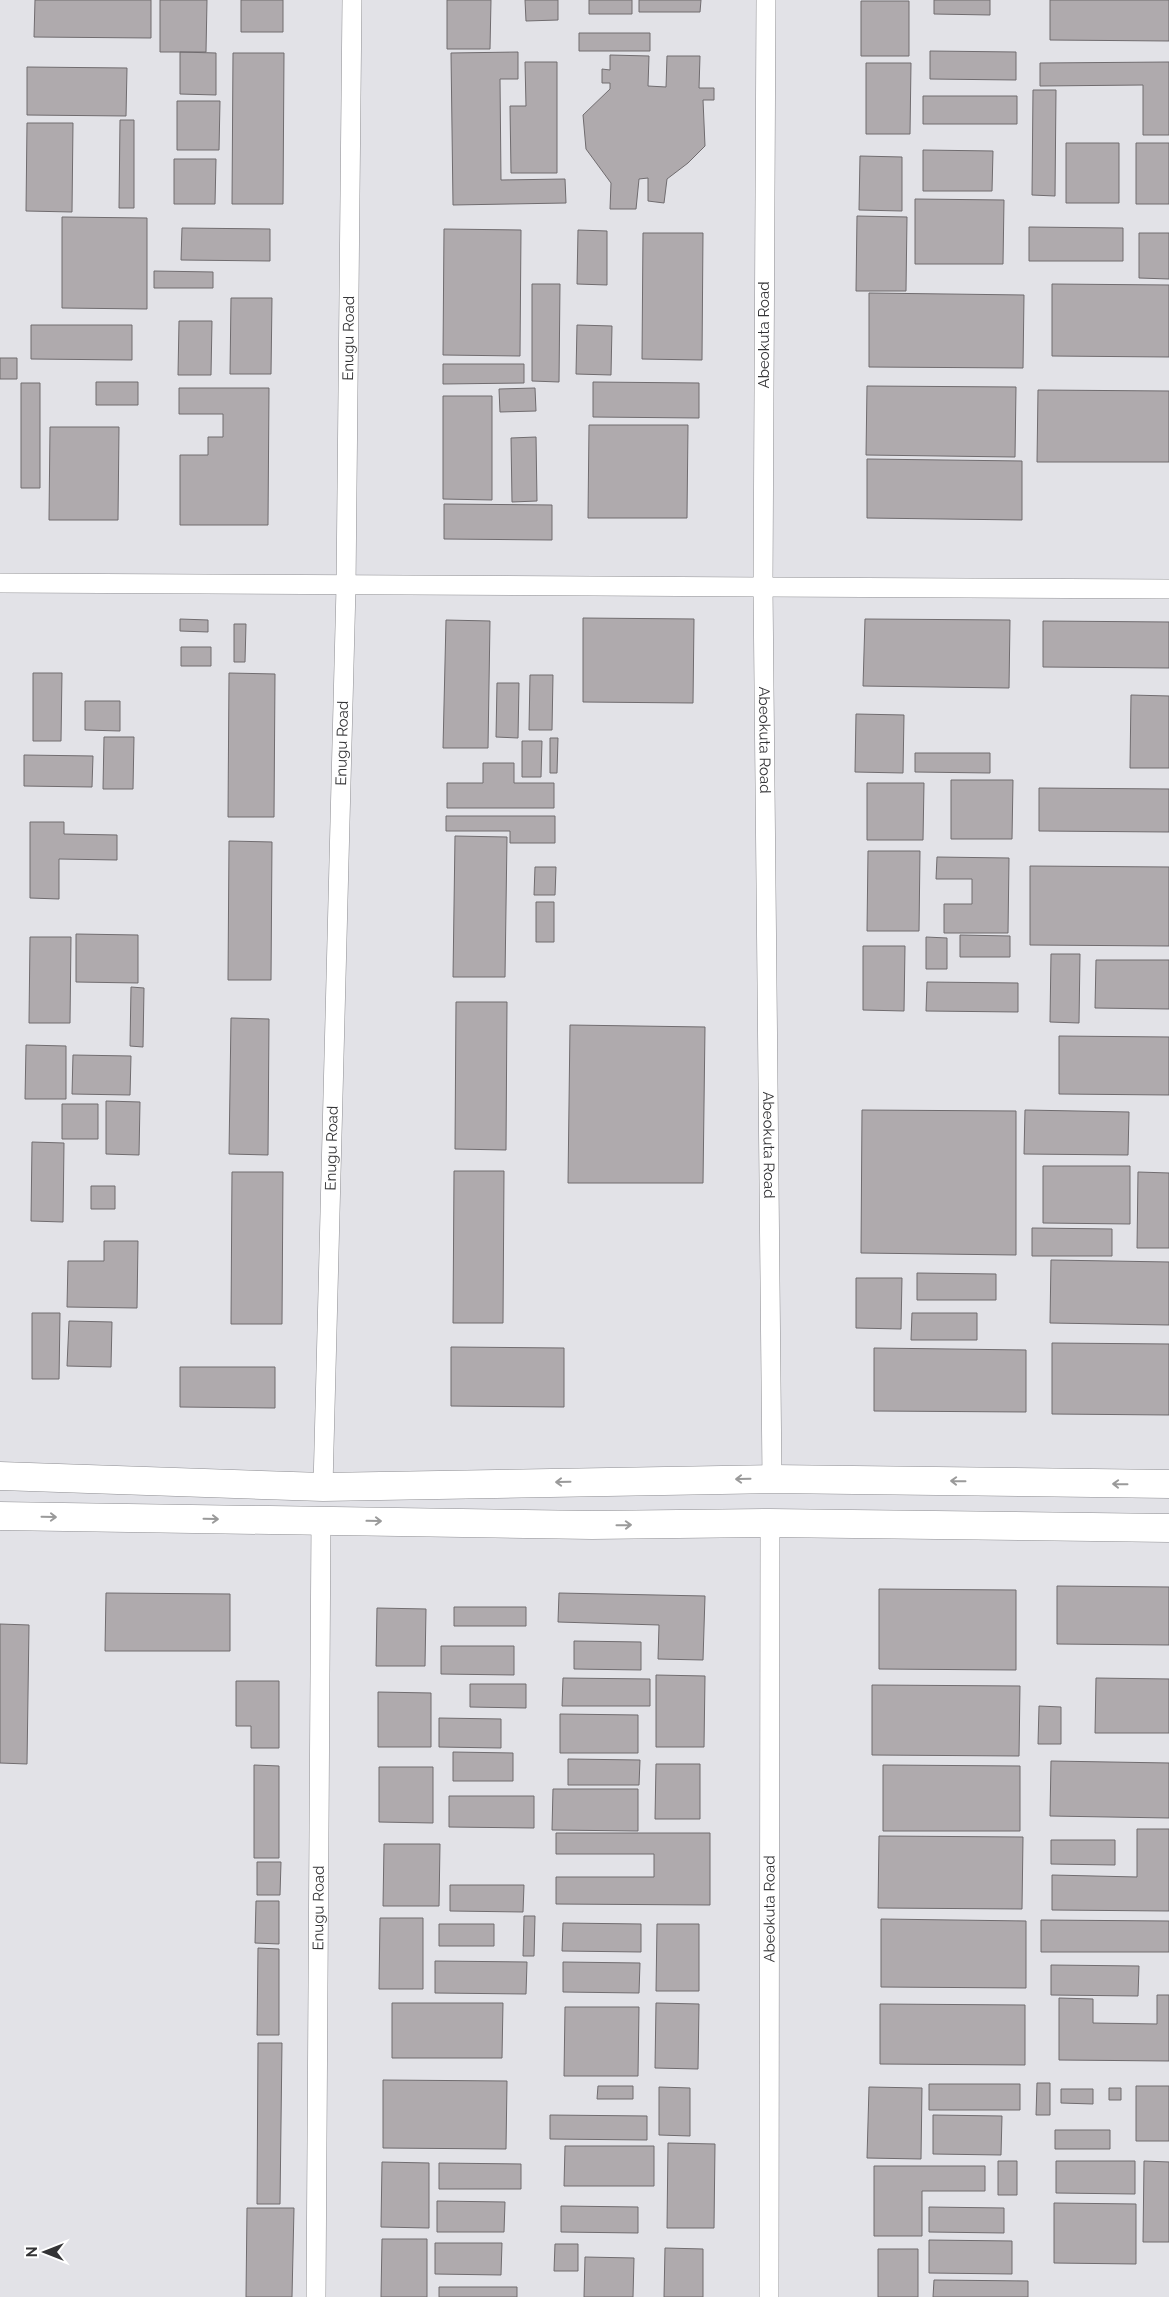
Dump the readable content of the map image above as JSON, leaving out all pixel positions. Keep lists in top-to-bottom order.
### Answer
{
  "streets": {
    "lane": ["Abeokuta Road", "Enugu Road"]
  },
  "north": "left"
}
